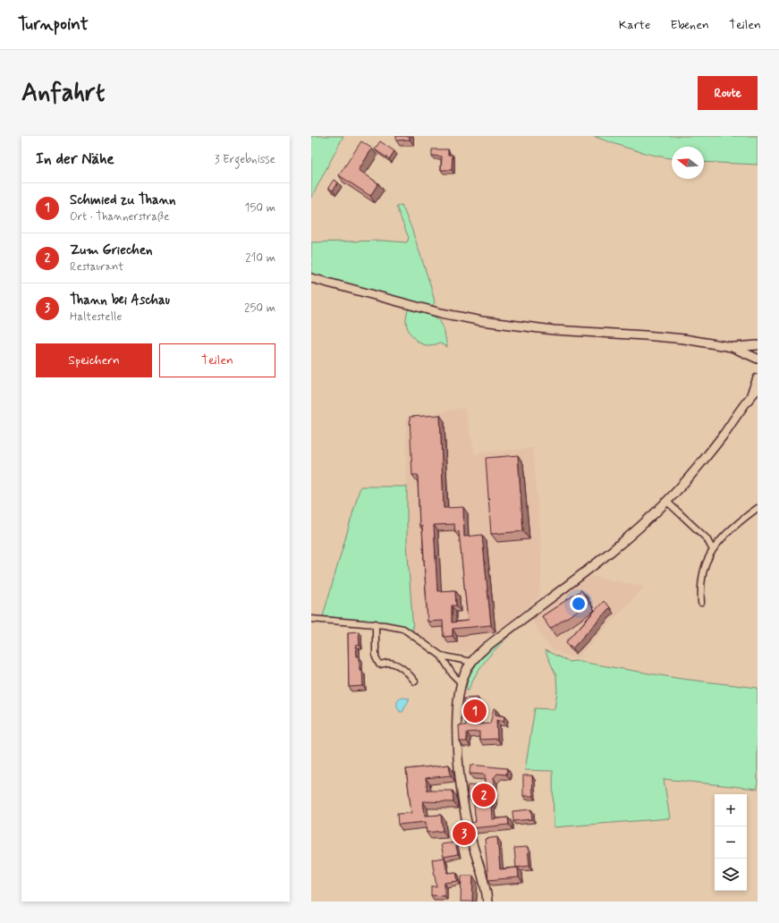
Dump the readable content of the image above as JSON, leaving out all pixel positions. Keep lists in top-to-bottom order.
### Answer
{
  "north": "left",
  "page": {
    "header": "Turnpoint",
    "nav": ["Karte", "Ebenen", "Teilen"],
    "buttons": [
      "Route",
      ["Speichern", "Teilen"]
    ],
    "title": "Anfahrt",
    "heading": ["In der Nähe", "3 Ergebnisse"],
    "list": [
      {
        "mark": "1",
        "name": "Schmied zu Thann",
        "note": "Ort · Thannerstraße",
        "value": "150 m"
      },
      {
        "mark": "2",
        "name": "Zum Griechen",
        "note": "Restaurant",
        "value": "210 m"
      },
      {
        "mark": "3",
        "name": "Thann bei Aschau",
        "note": "Haltestelle",
        "value": "250 m"
      }
    ],
    "pins": ["1", "2", "3"],
    "map_buttons": ["+", "−"]
  }
}
